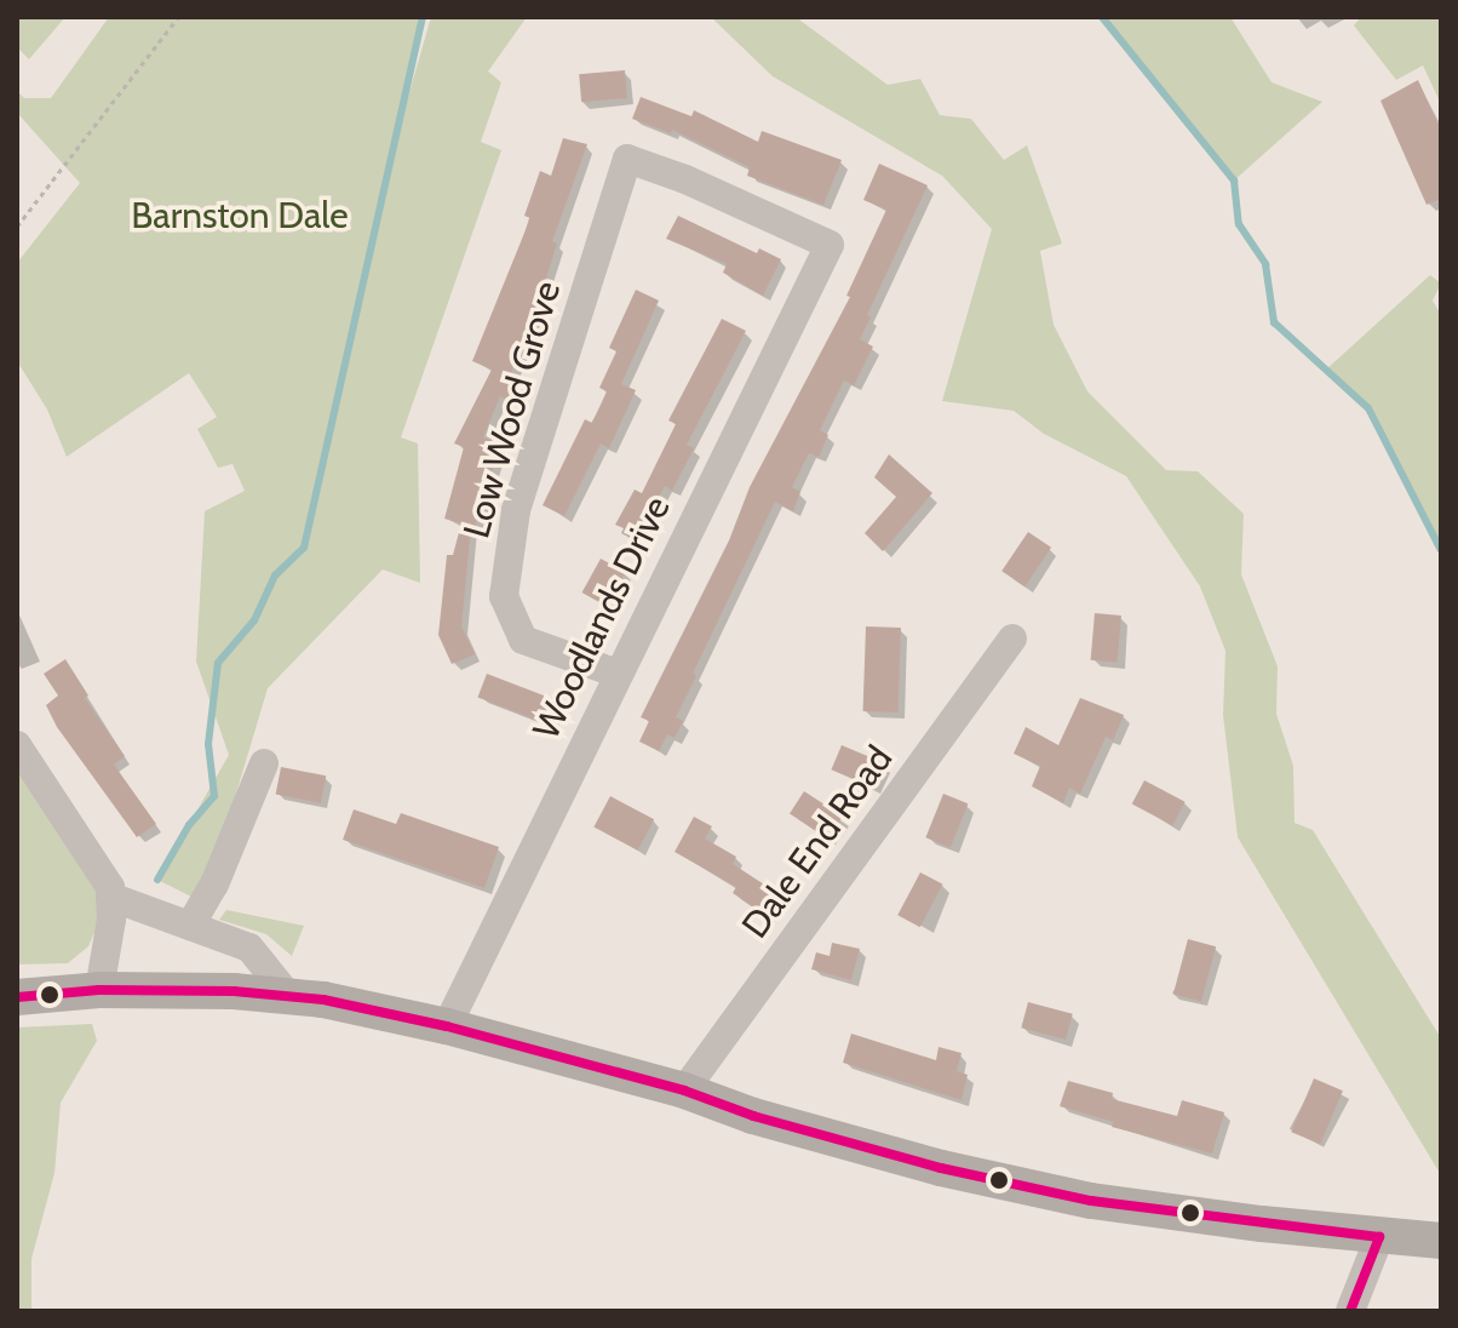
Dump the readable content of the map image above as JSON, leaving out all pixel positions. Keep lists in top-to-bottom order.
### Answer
{
  "streets": {
    "street": ["Low Wood Grove", "Woodlands Drive", "Dale End Road"]
  },
  "crossings": [
    ["Low Wood Grove", "Woodlands Drive"]
  ],
  "parks": ["Barnston Dale"]
}
